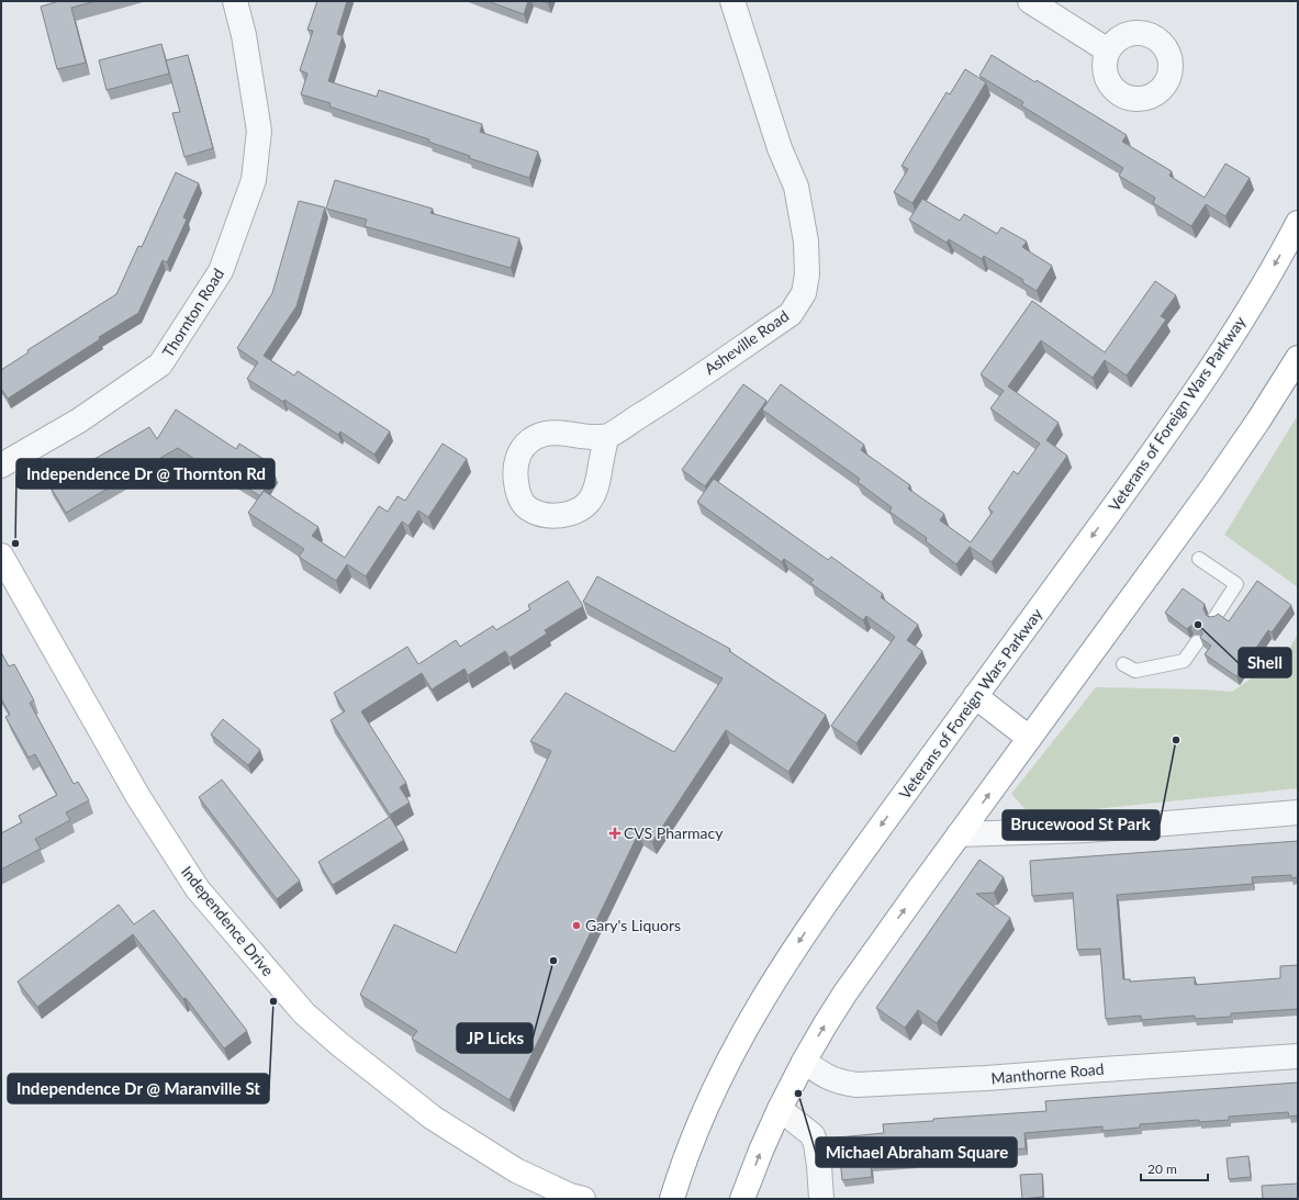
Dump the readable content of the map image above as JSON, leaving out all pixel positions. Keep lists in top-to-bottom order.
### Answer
{
  "streets": {
    "main road": ["Veterans of Foreign Wars Parkway", "Independence Drive"],
    "street": ["Thornton Road", "Asheville Road", "Manthorne Road"]
  },
  "places": {
    "other": [
      "Independence Dr @ Thornton Rd",
      "Shell",
      "Brucewood St Park",
      "Gary's Liquors",
      "JP Licks",
      "Independence Dr @ Maranville St",
      "Michael Abraham Square"
    ],
    "health": ["CVS Pharmacy"]
  },
  "scale_bar": "20 m"
}
